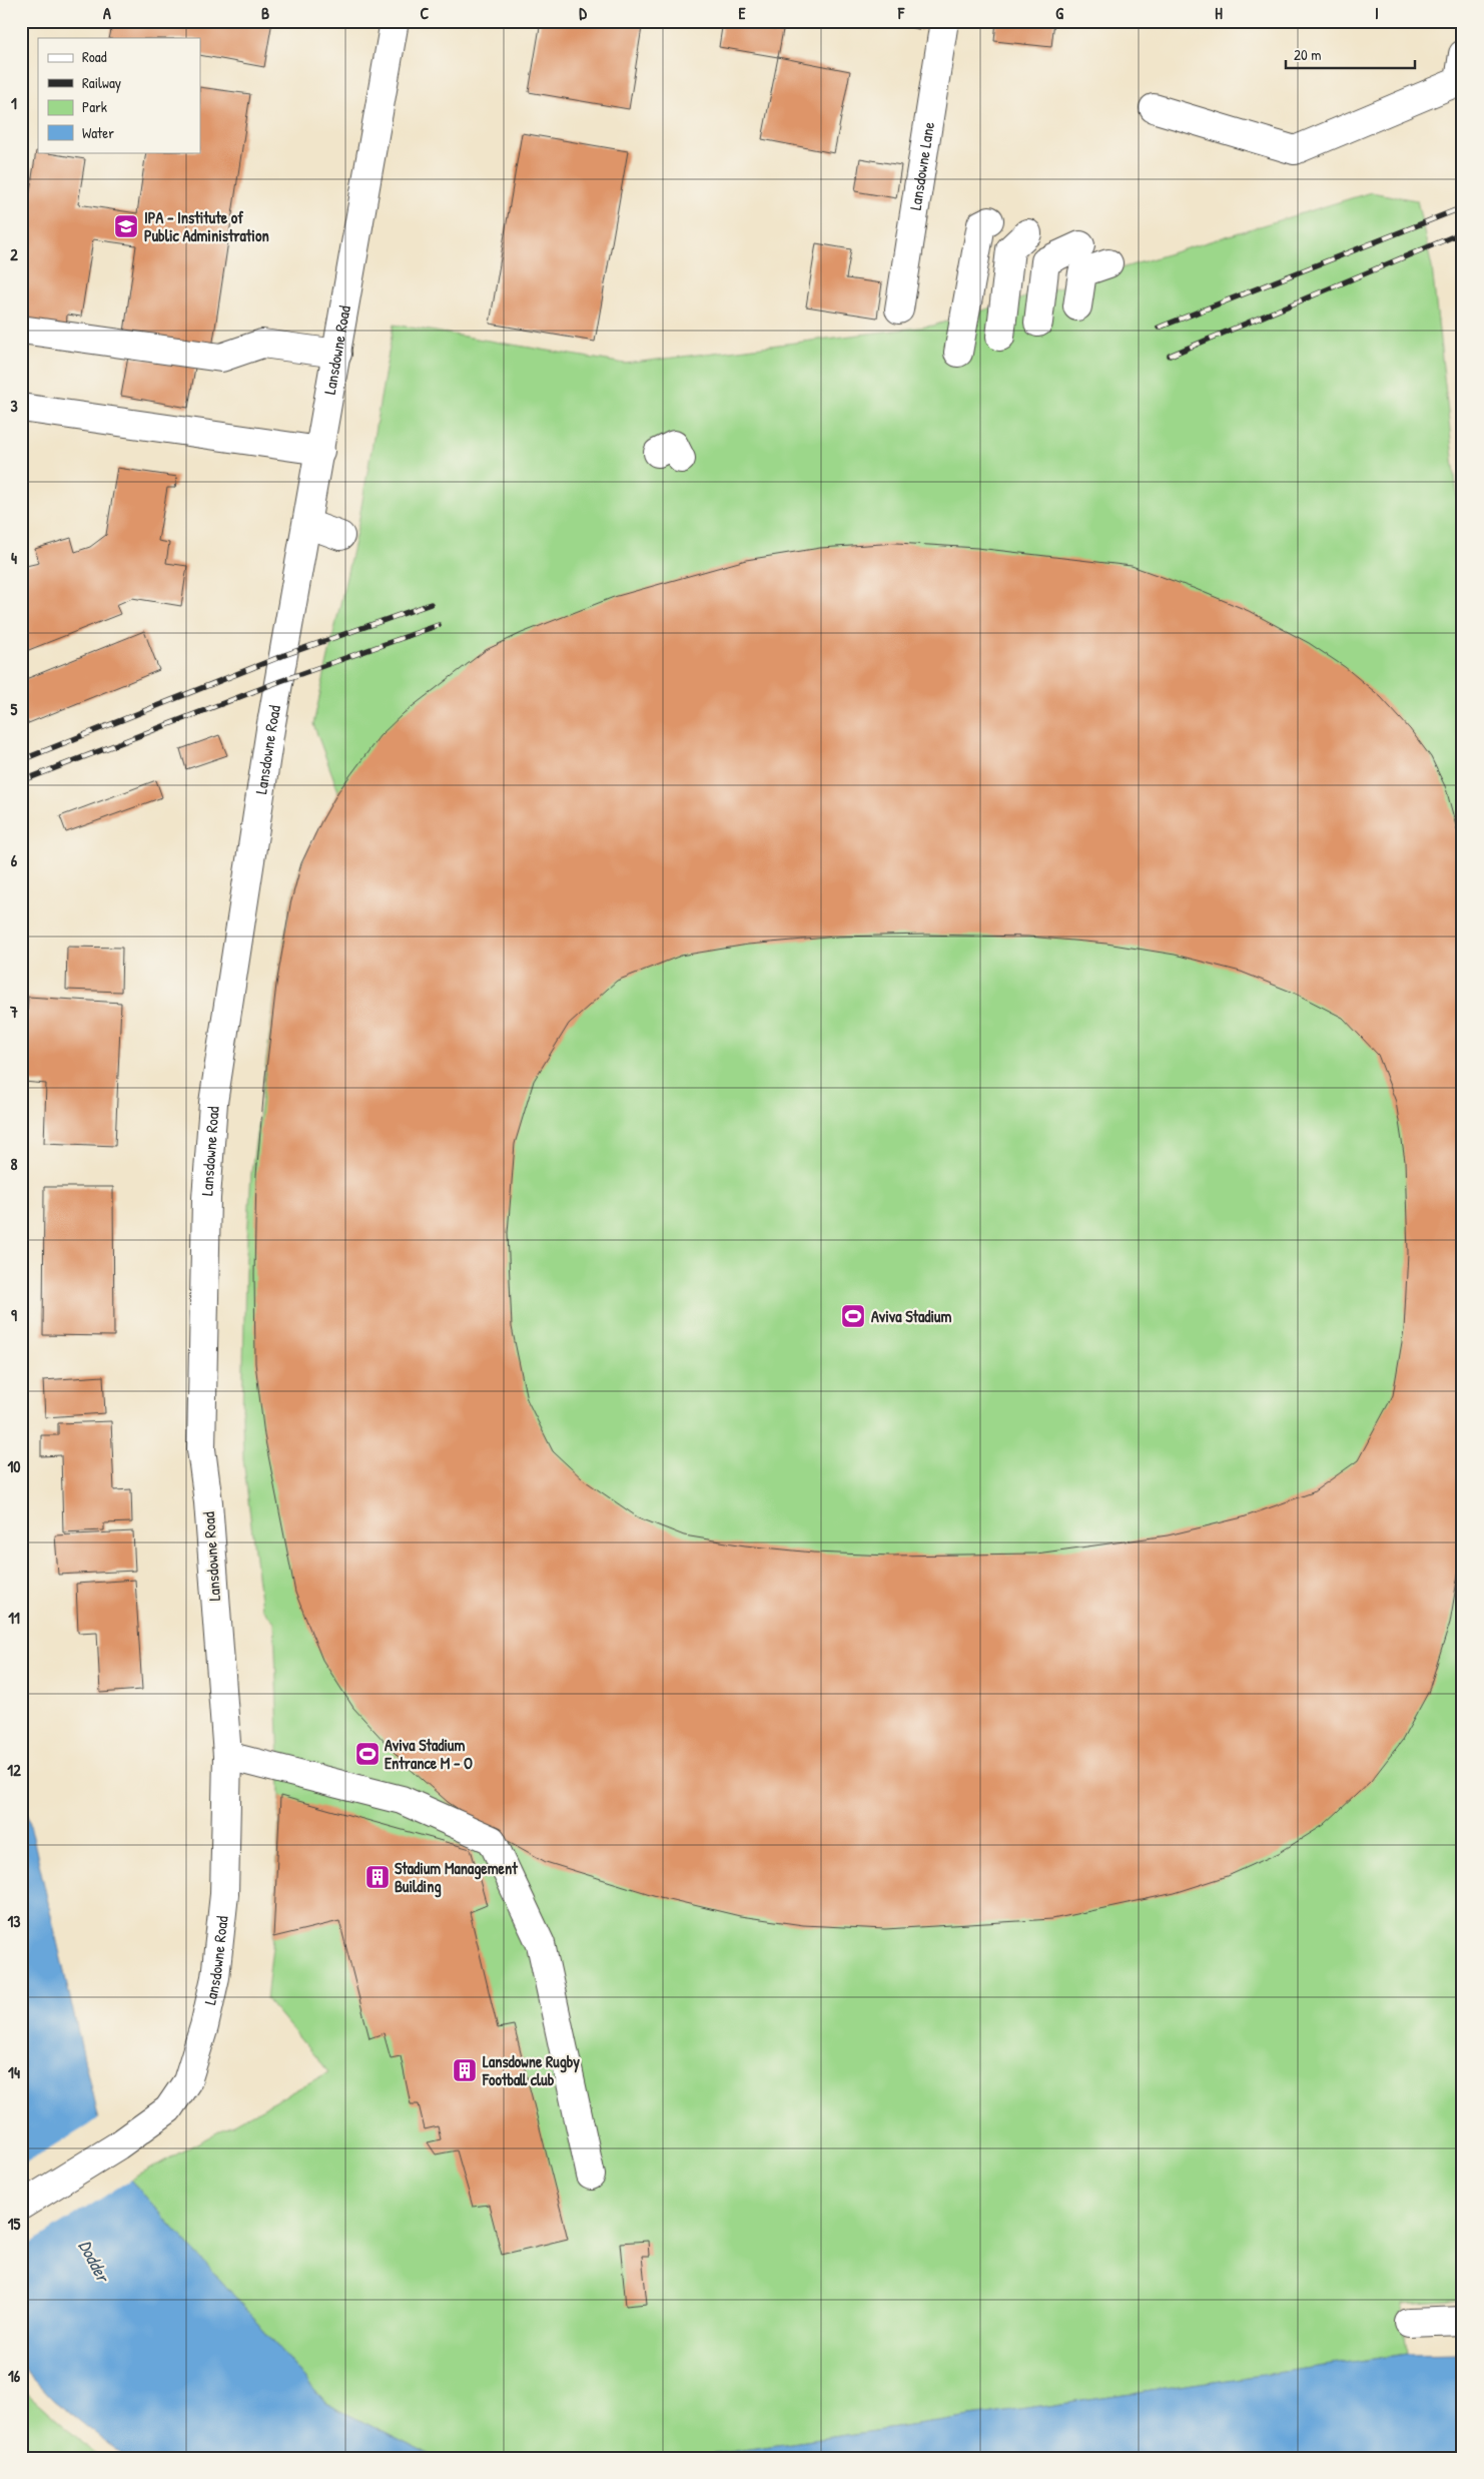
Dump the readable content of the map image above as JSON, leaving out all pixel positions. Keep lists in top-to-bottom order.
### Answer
{
  "streets": {
    "street": ["Lansdowne Lane", "Lansdowne Road"]
  },
  "water": ["Dodder"],
  "places": {
    "school or university": ["IPA - Institute of Public Administration"],
    "sports": ["Aviva Stadium", "Aviva Stadium Entrance M - O"],
    "building": ["Stadium Management Building", "Lansdowne Rugby Football club"]
  },
  "legend": [
    "Road",
    "Railway",
    "Park",
    "Water"
  ],
  "scale_bar": "20 m",
  "grid": {
    "columns": [
      "A",
      "B",
      "C",
      "D",
      "E",
      "F",
      "G",
      "H",
      "I"
    ],
    "rows": [
      "1",
      "2",
      "3",
      "4",
      "5",
      "6",
      "7",
      "8",
      "9",
      "10",
      "11",
      "12",
      "13",
      "14",
      "15",
      "16"
    ]
  }
}
